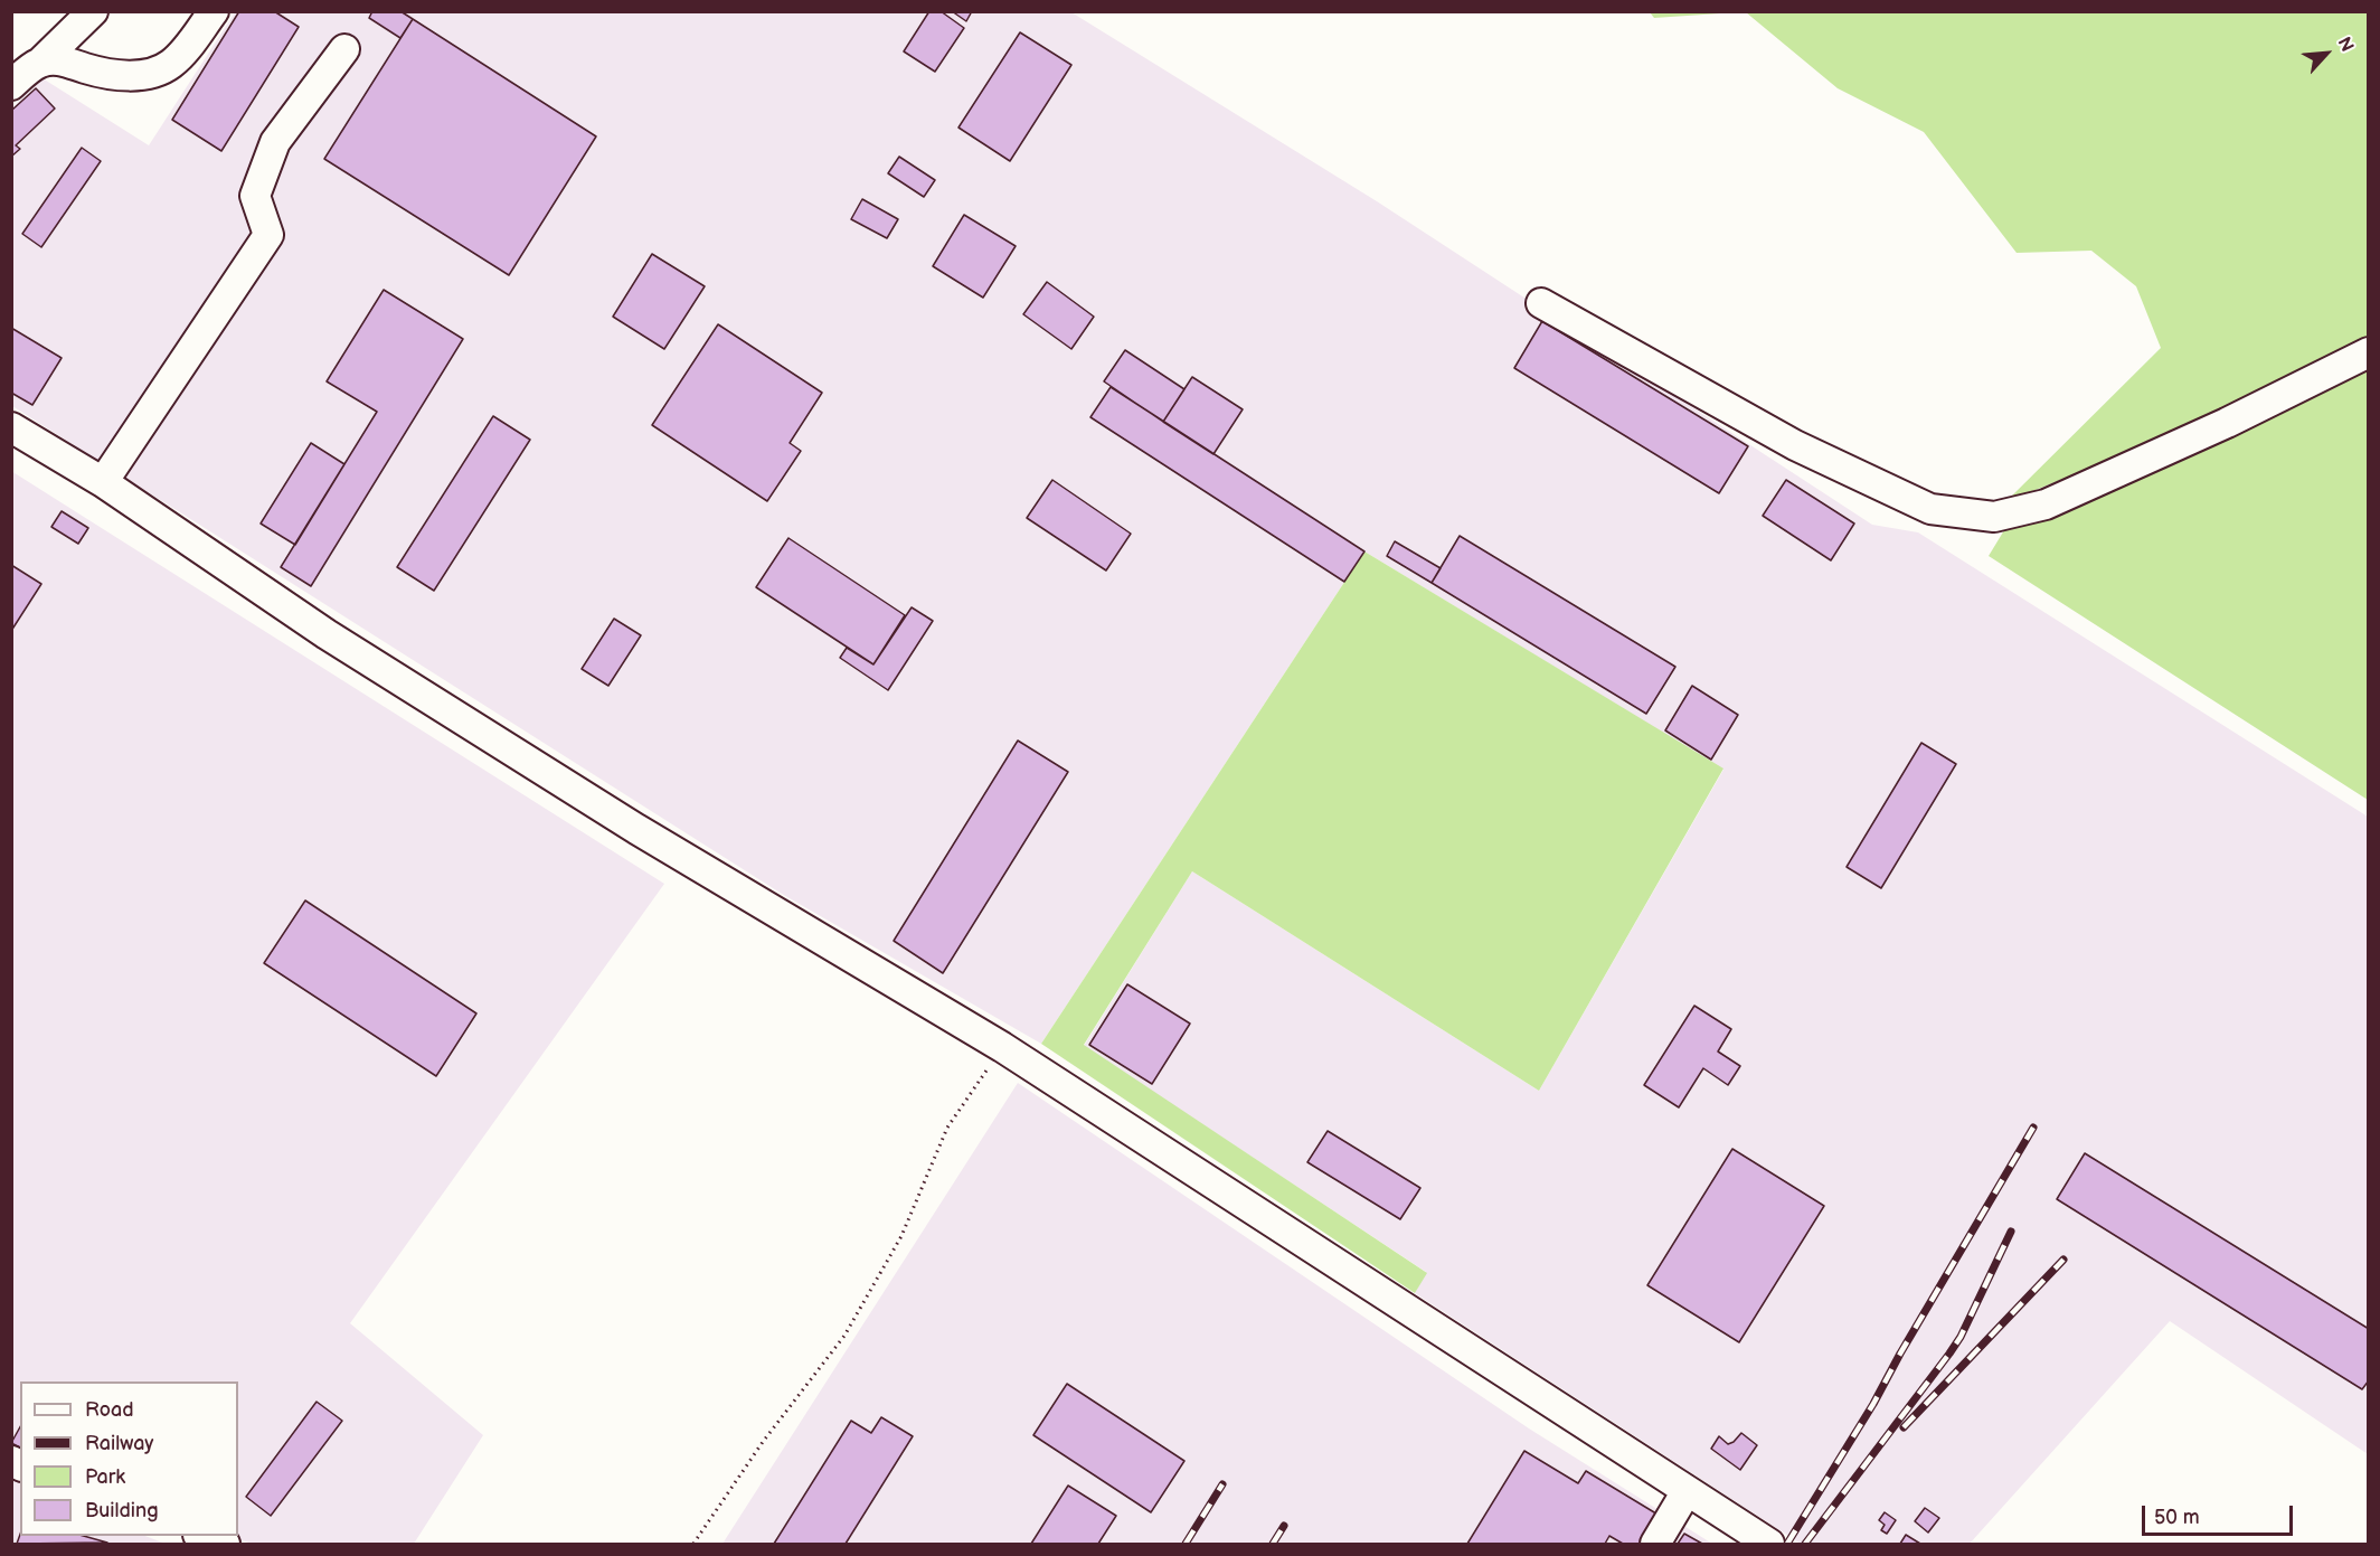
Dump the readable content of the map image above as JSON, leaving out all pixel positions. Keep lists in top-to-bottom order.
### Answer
{
  "legend": [
    "Road",
    "Railway",
    "Park",
    "Building"
  ],
  "scale_bar": "50 m",
  "north": "top right"
}
